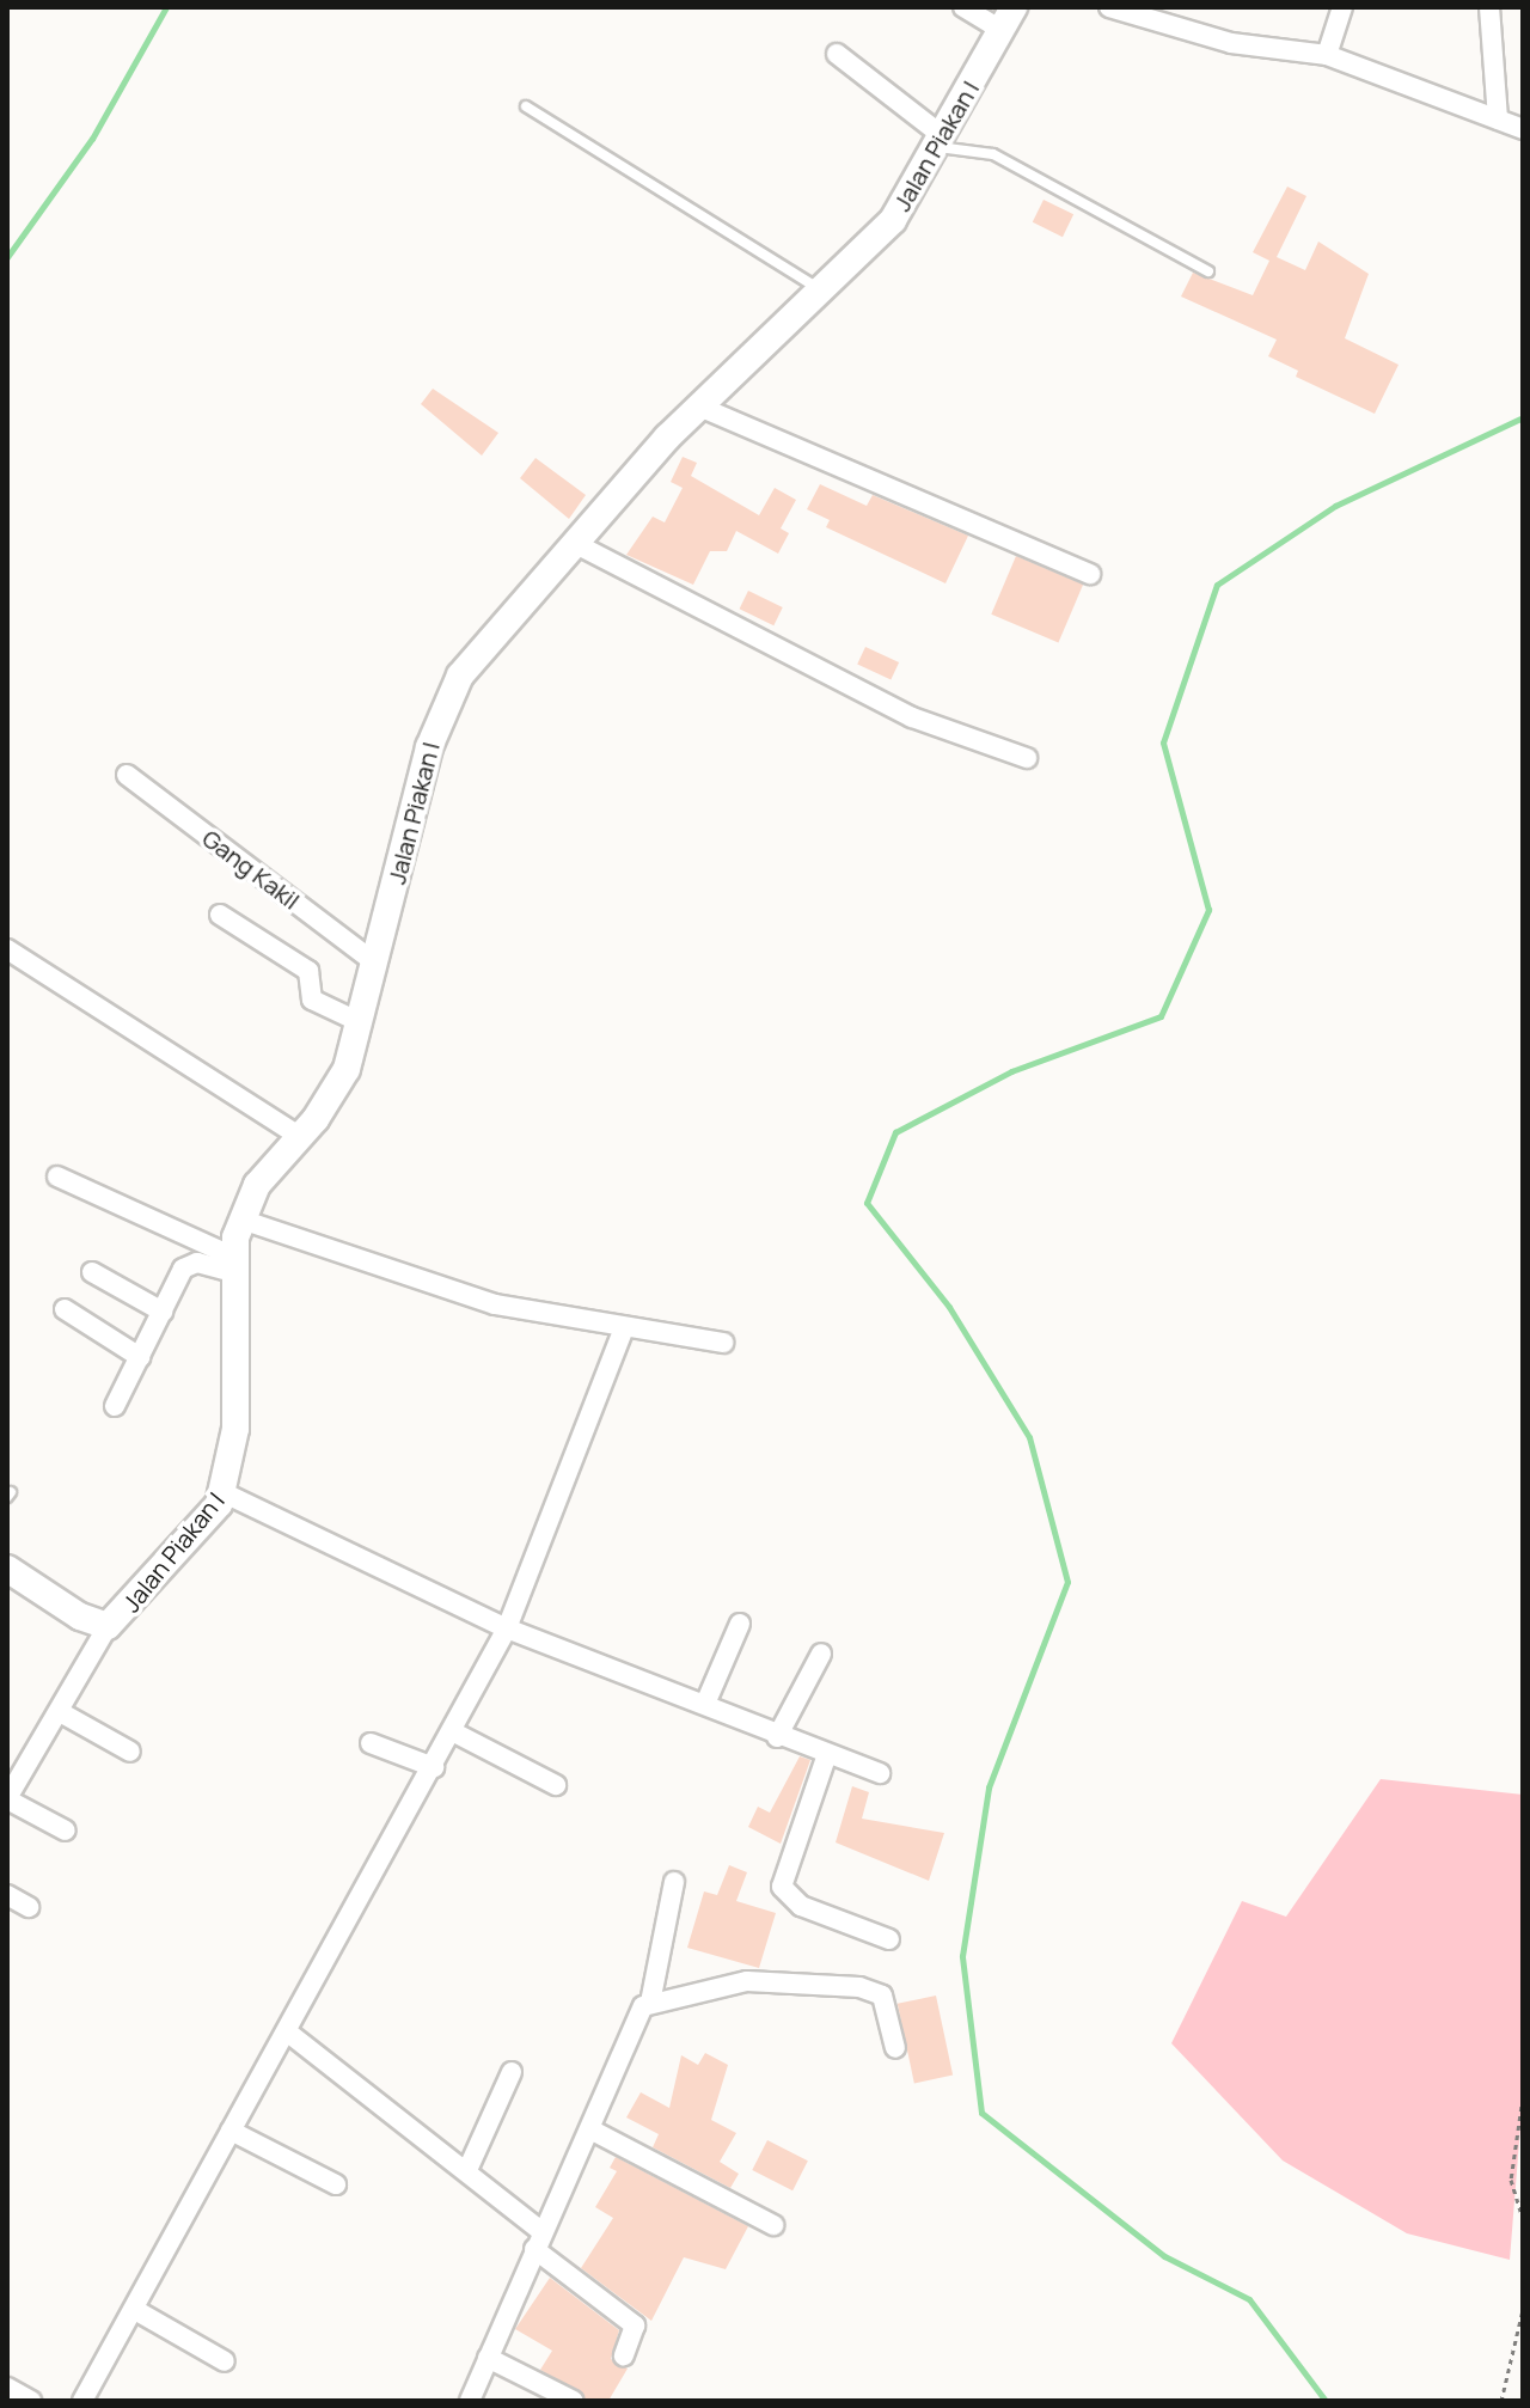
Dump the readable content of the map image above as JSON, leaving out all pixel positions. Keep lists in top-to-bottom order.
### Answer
{
  "streets": {
    "street": ["Jalan Piakan I", "Gang Kakil"]
  },
  "crossings": [
    ["Jalan Piakan I", "Gang Kakil"]
  ]
}
